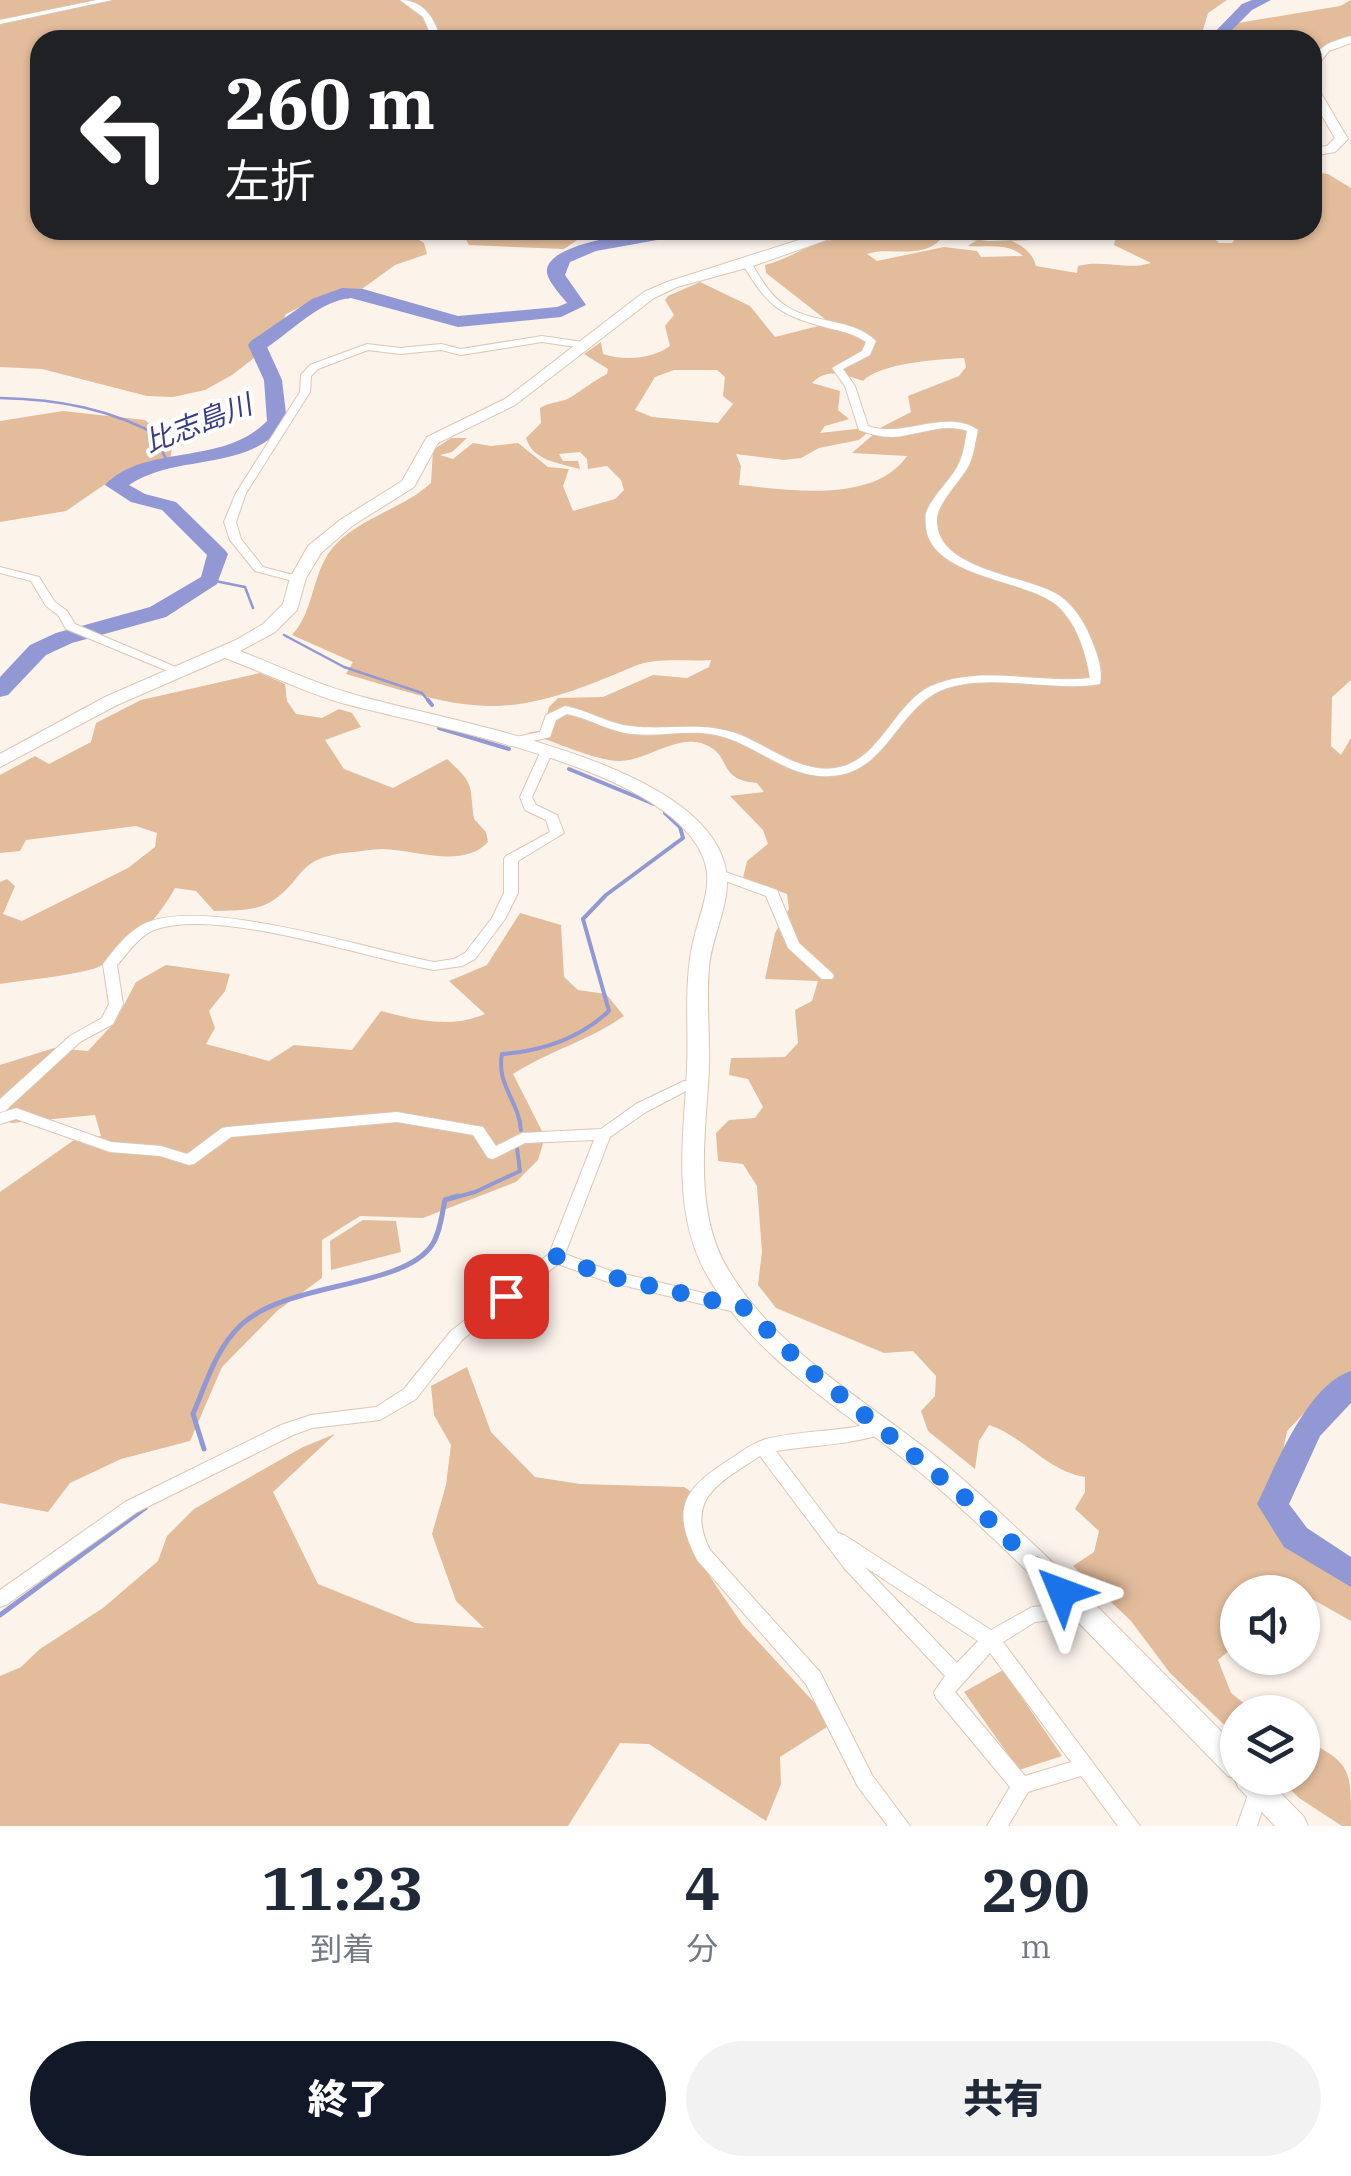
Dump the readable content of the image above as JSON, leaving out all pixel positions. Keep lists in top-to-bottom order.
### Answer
{
  "water": ["比志島川"],
  "page": {
    "turn": ["260 m", "左折"],
    "eta": [
      "11:23",
      "到着",
      "4",
      "分",
      "290",
      "m"
    ],
    "buttons": ["終了", "共有"]
  }
}
